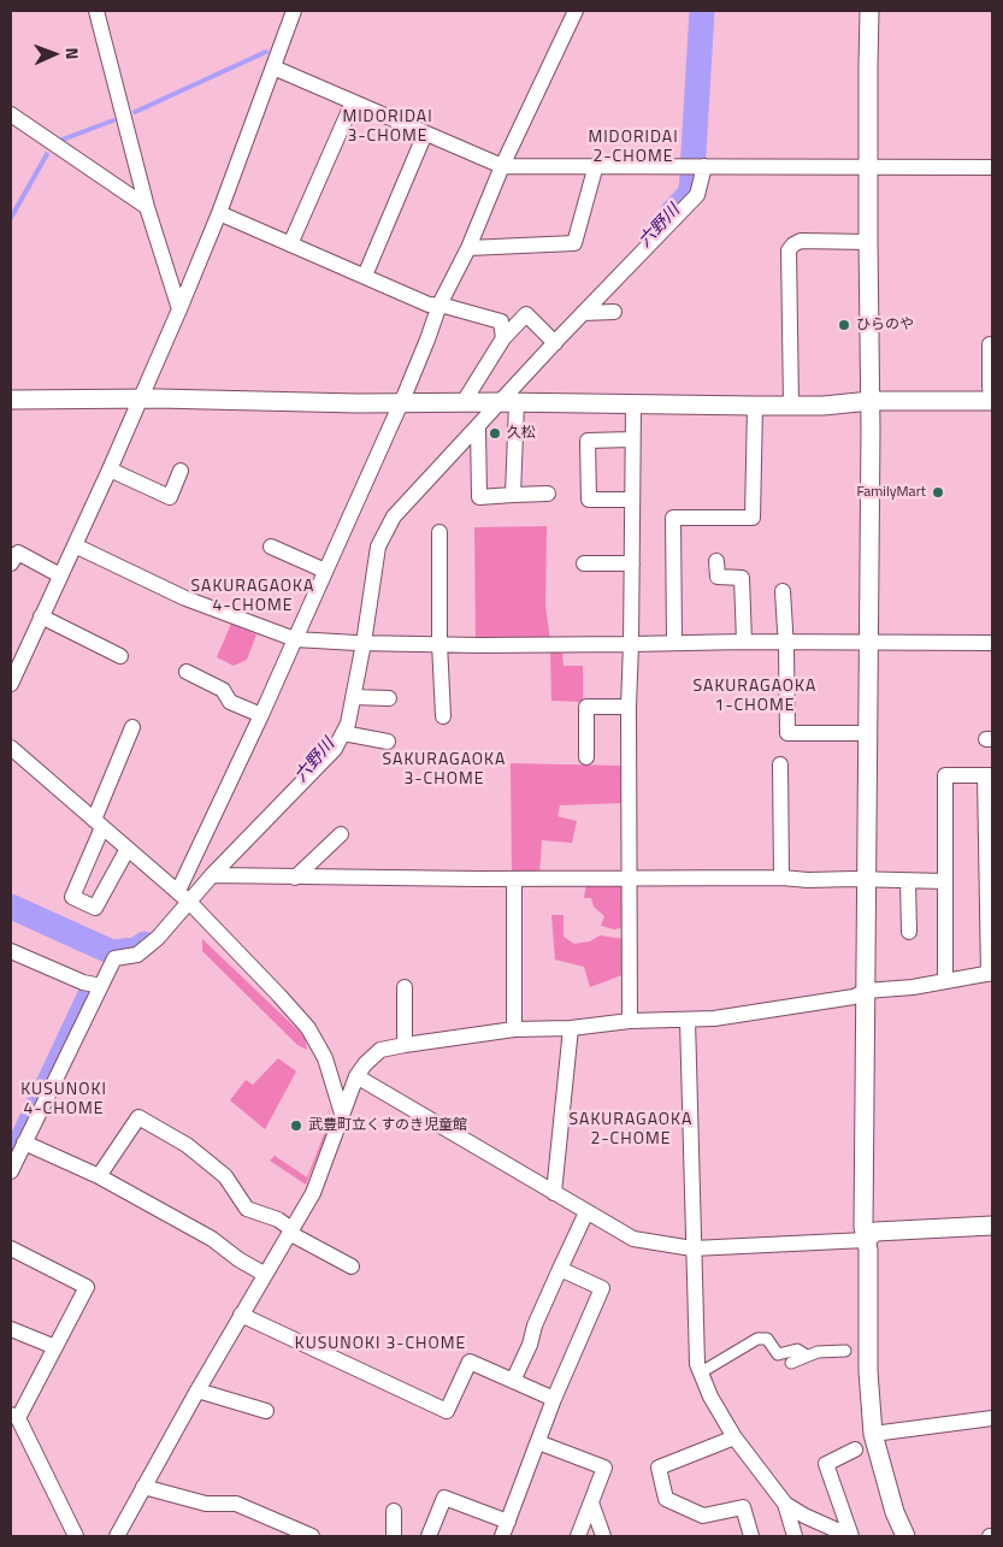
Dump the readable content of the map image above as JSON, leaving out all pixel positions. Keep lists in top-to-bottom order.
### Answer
{
  "districts": [
    "MIDORIDAI 3-CHOME",
    "MIDORIDAI 2-CHOME",
    "SAKURAGAOKA 4-CHOME",
    "SAKURAGAOKA 1-CHOME",
    "SAKURAGAOKA 3-CHOME",
    "KUSUNOKI 4-CHOME",
    "SAKURAGAOKA 2-CHOME",
    "KUSUNOKI 3-CHOME"
  ],
  "water": ["六野川"],
  "places": [
    "ひらのや",
    "久松",
    "FamilyMart",
    "武豊町立くすのき児童館"
  ],
  "north": "right"
}
